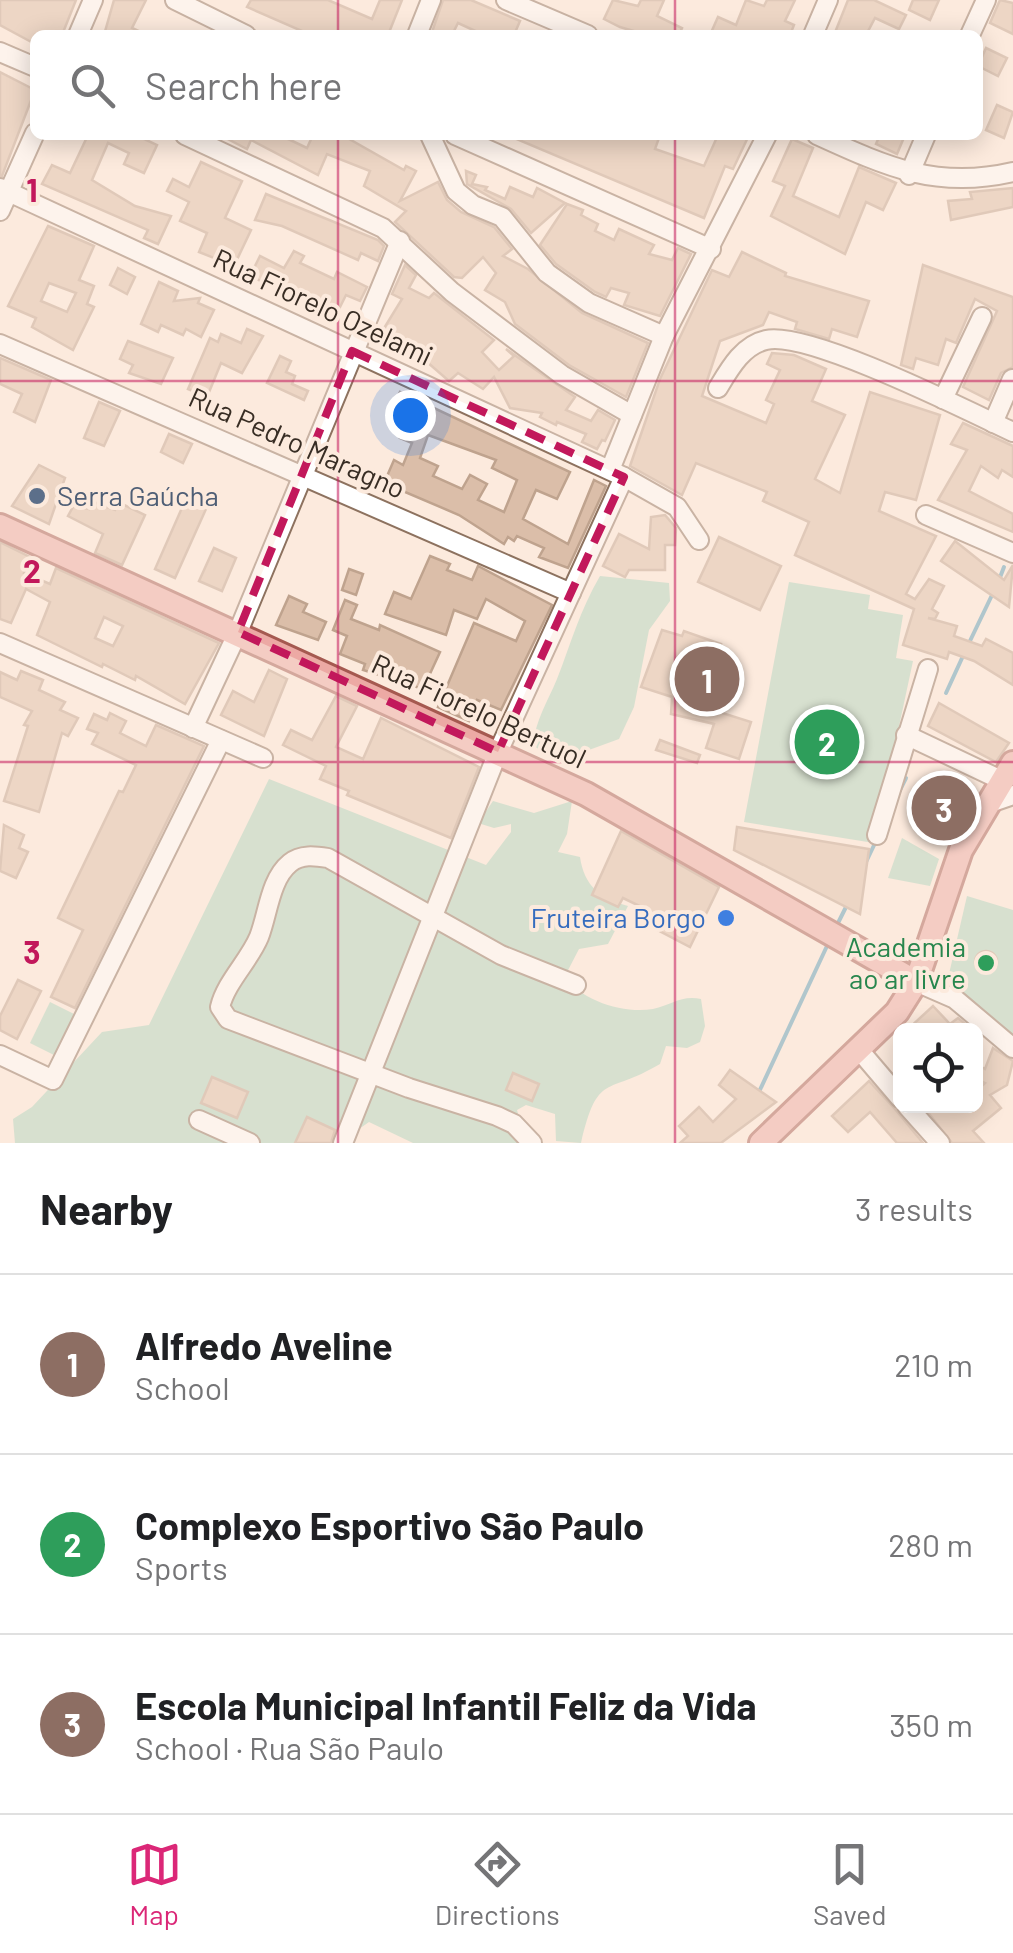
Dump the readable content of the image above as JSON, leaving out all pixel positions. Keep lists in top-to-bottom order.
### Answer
{
  "streets": {
    "main road": ["Rua Fiorelo Bertuol"],
    "street": ["Rua Fiorelo Ozelami", "Rua Pedro Maragno"]
  },
  "places": ["Serra Gaúcha", "Fruteira Borgo", "Academia ao ar livre"],
  "page": {
    "search": "Search here",
    "pins": ["1", "2", "3"],
    "heading": ["Nearby", "3 results"],
    "list": [
      {
        "mark": "1",
        "name": "Alfredo Aveline",
        "note": "School",
        "value": "210 m"
      },
      {
        "mark": "2",
        "name": "Complexo Esportivo São Paulo",
        "note": "Sports",
        "value": "280 m"
      },
      {
        "mark": "3",
        "name": "Escola Municipal Infantil Feliz da Vida",
        "note": "School · Rua São Paulo",
        "value": "350 m"
      }
    ],
    "nav": ["Map", "Directions", "Saved"]
  },
  "grid": {
    "rows": ["1", "2", "3"]
  }
}
